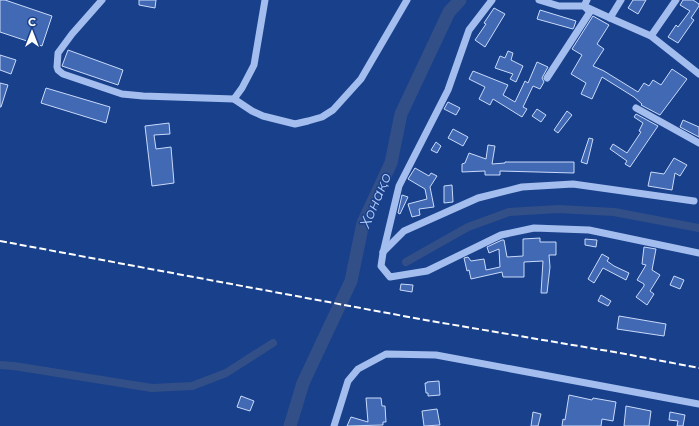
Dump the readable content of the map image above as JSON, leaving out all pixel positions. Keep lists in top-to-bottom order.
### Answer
{
  "water": ["Хонақо"],
  "north": "top"
}
